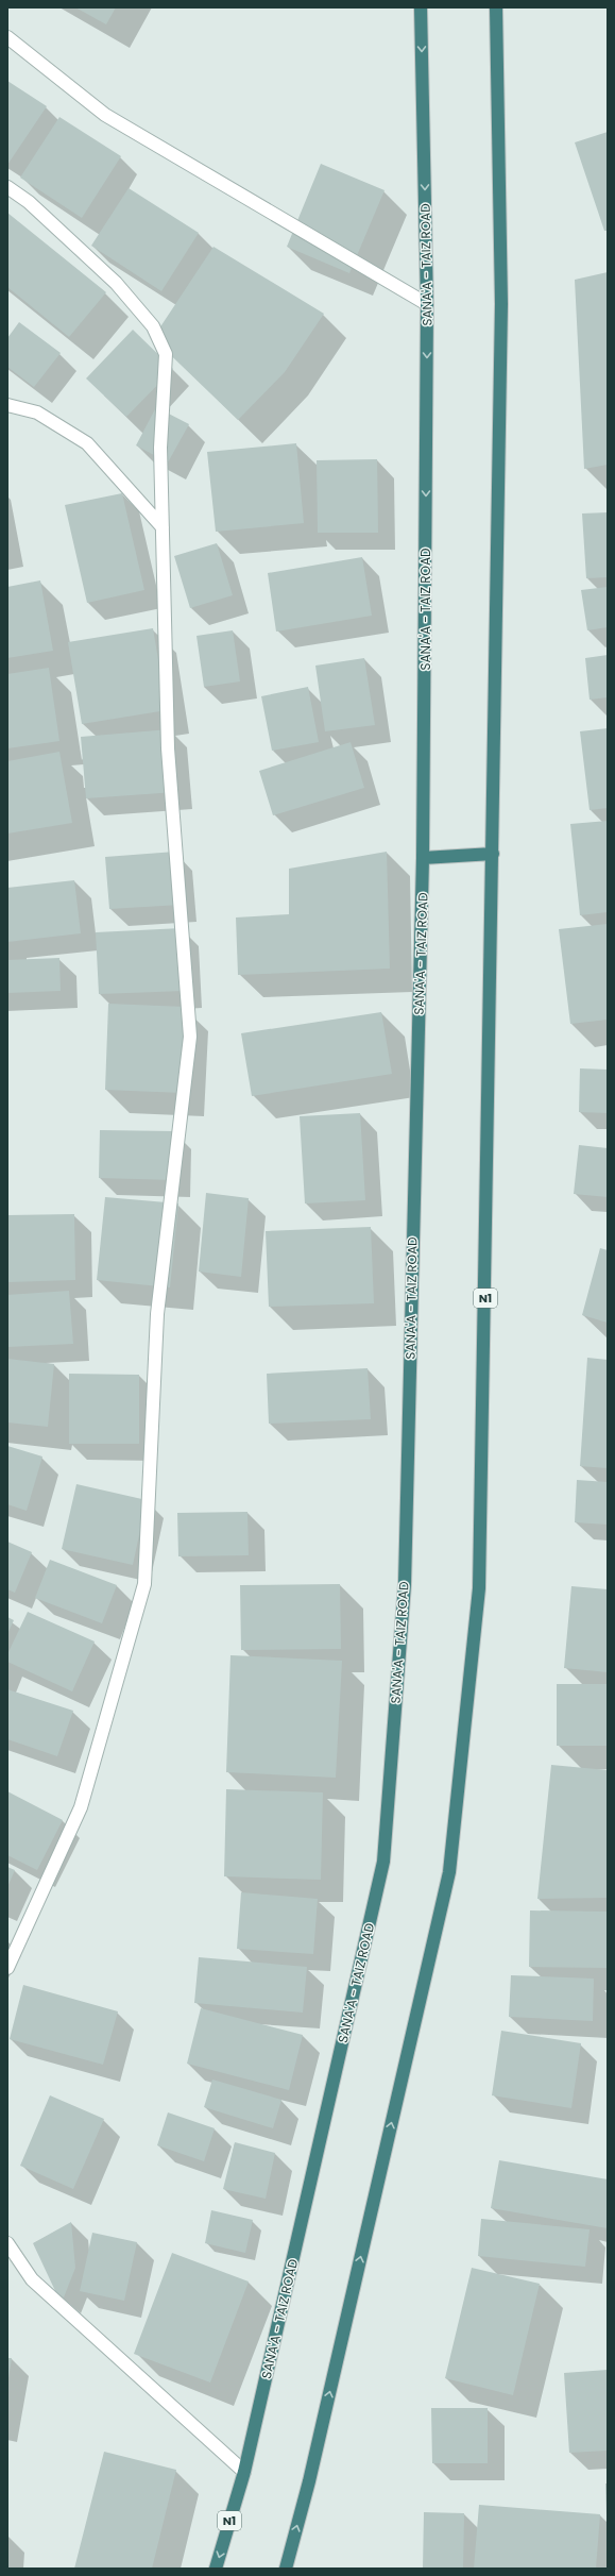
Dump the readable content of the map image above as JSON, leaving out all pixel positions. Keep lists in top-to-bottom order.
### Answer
{
  "streets": {
    "highway": ["SANA'A - TAIZ ROAD", "N1"]
  }
}
